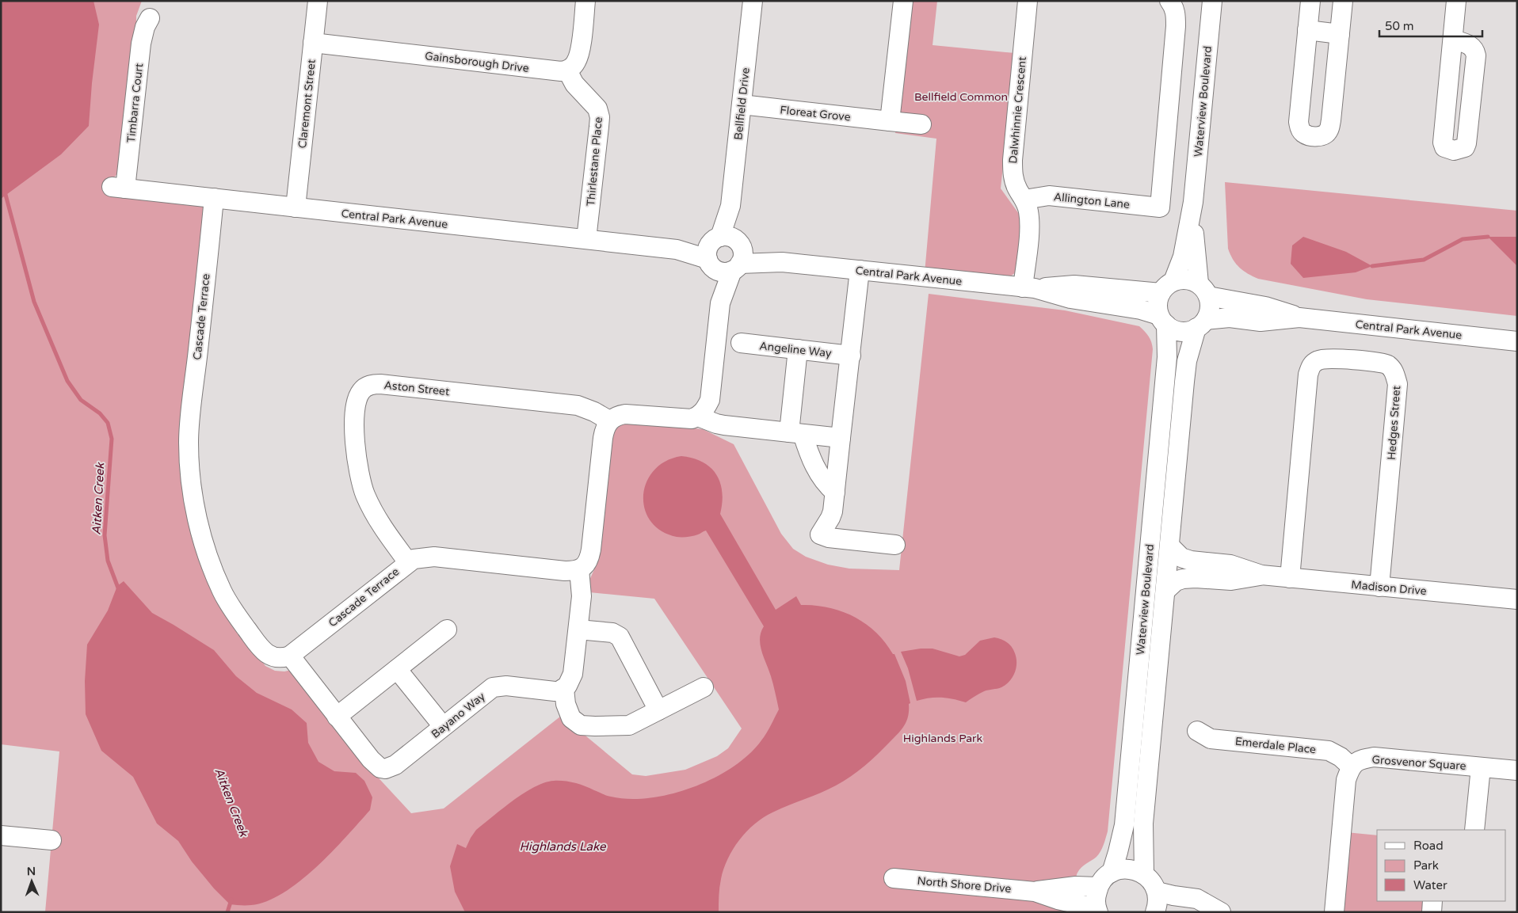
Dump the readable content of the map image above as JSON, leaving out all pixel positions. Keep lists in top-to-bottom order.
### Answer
{
  "streets": {
    "street": [
      "Gainsborough Drive",
      "Waterview Boulevard",
      "Timbarra Court",
      "Claremont Street",
      "Bellfield Drive",
      "Dalwhinnie Crescent",
      "Floreat Grove",
      "Thirlestane Place",
      "Allington Lane",
      "Central Park Avenue",
      "Cascade Terrace",
      "Angeline Way",
      "Aston Street",
      "Hedges Street",
      "Madison Drive",
      "Bayano Way",
      "Emerdale Place",
      "Grosvenor Square",
      "North Shore Drive"
    ]
  },
  "crossings": [
    ["Gainsborough Drive", "Claremont Street"],
    ["Gainsborough Drive", "Thirlestane Place"],
    ["Waterview Boulevard", "Central Park Avenue"],
    ["Waterview Boulevard", "Madison Drive"],
    ["Timbarra Court", "Central Park Avenue"],
    ["Claremont Street", "Central Park Avenue"],
    ["Bellfield Drive", "Floreat Grove"],
    ["Bellfield Drive", "Central Park Avenue"],
    ["Dalwhinnie Crescent", "Allington Lane"],
    ["Dalwhinnie Crescent", "Central Park Avenue"],
    ["Thirlestane Place", "Central Park Avenue"],
    ["Central Park Avenue", "Cascade Terrace"],
    ["Cascade Terrace", "Aston Street"],
    ["Cascade Terrace", "Bayano Way"],
    ["Hedges Street", "Madison Drive"],
    ["Emerdale Place", "Grosvenor Square"]
  ],
  "water": ["Aitken Creek", "Highlands Lake"],
  "parks": ["Bellfield Common", "Highlands Park"],
  "legend": ["Road", "Park", "Water"],
  "scale_bar": "50 m",
  "north": "top"
}
